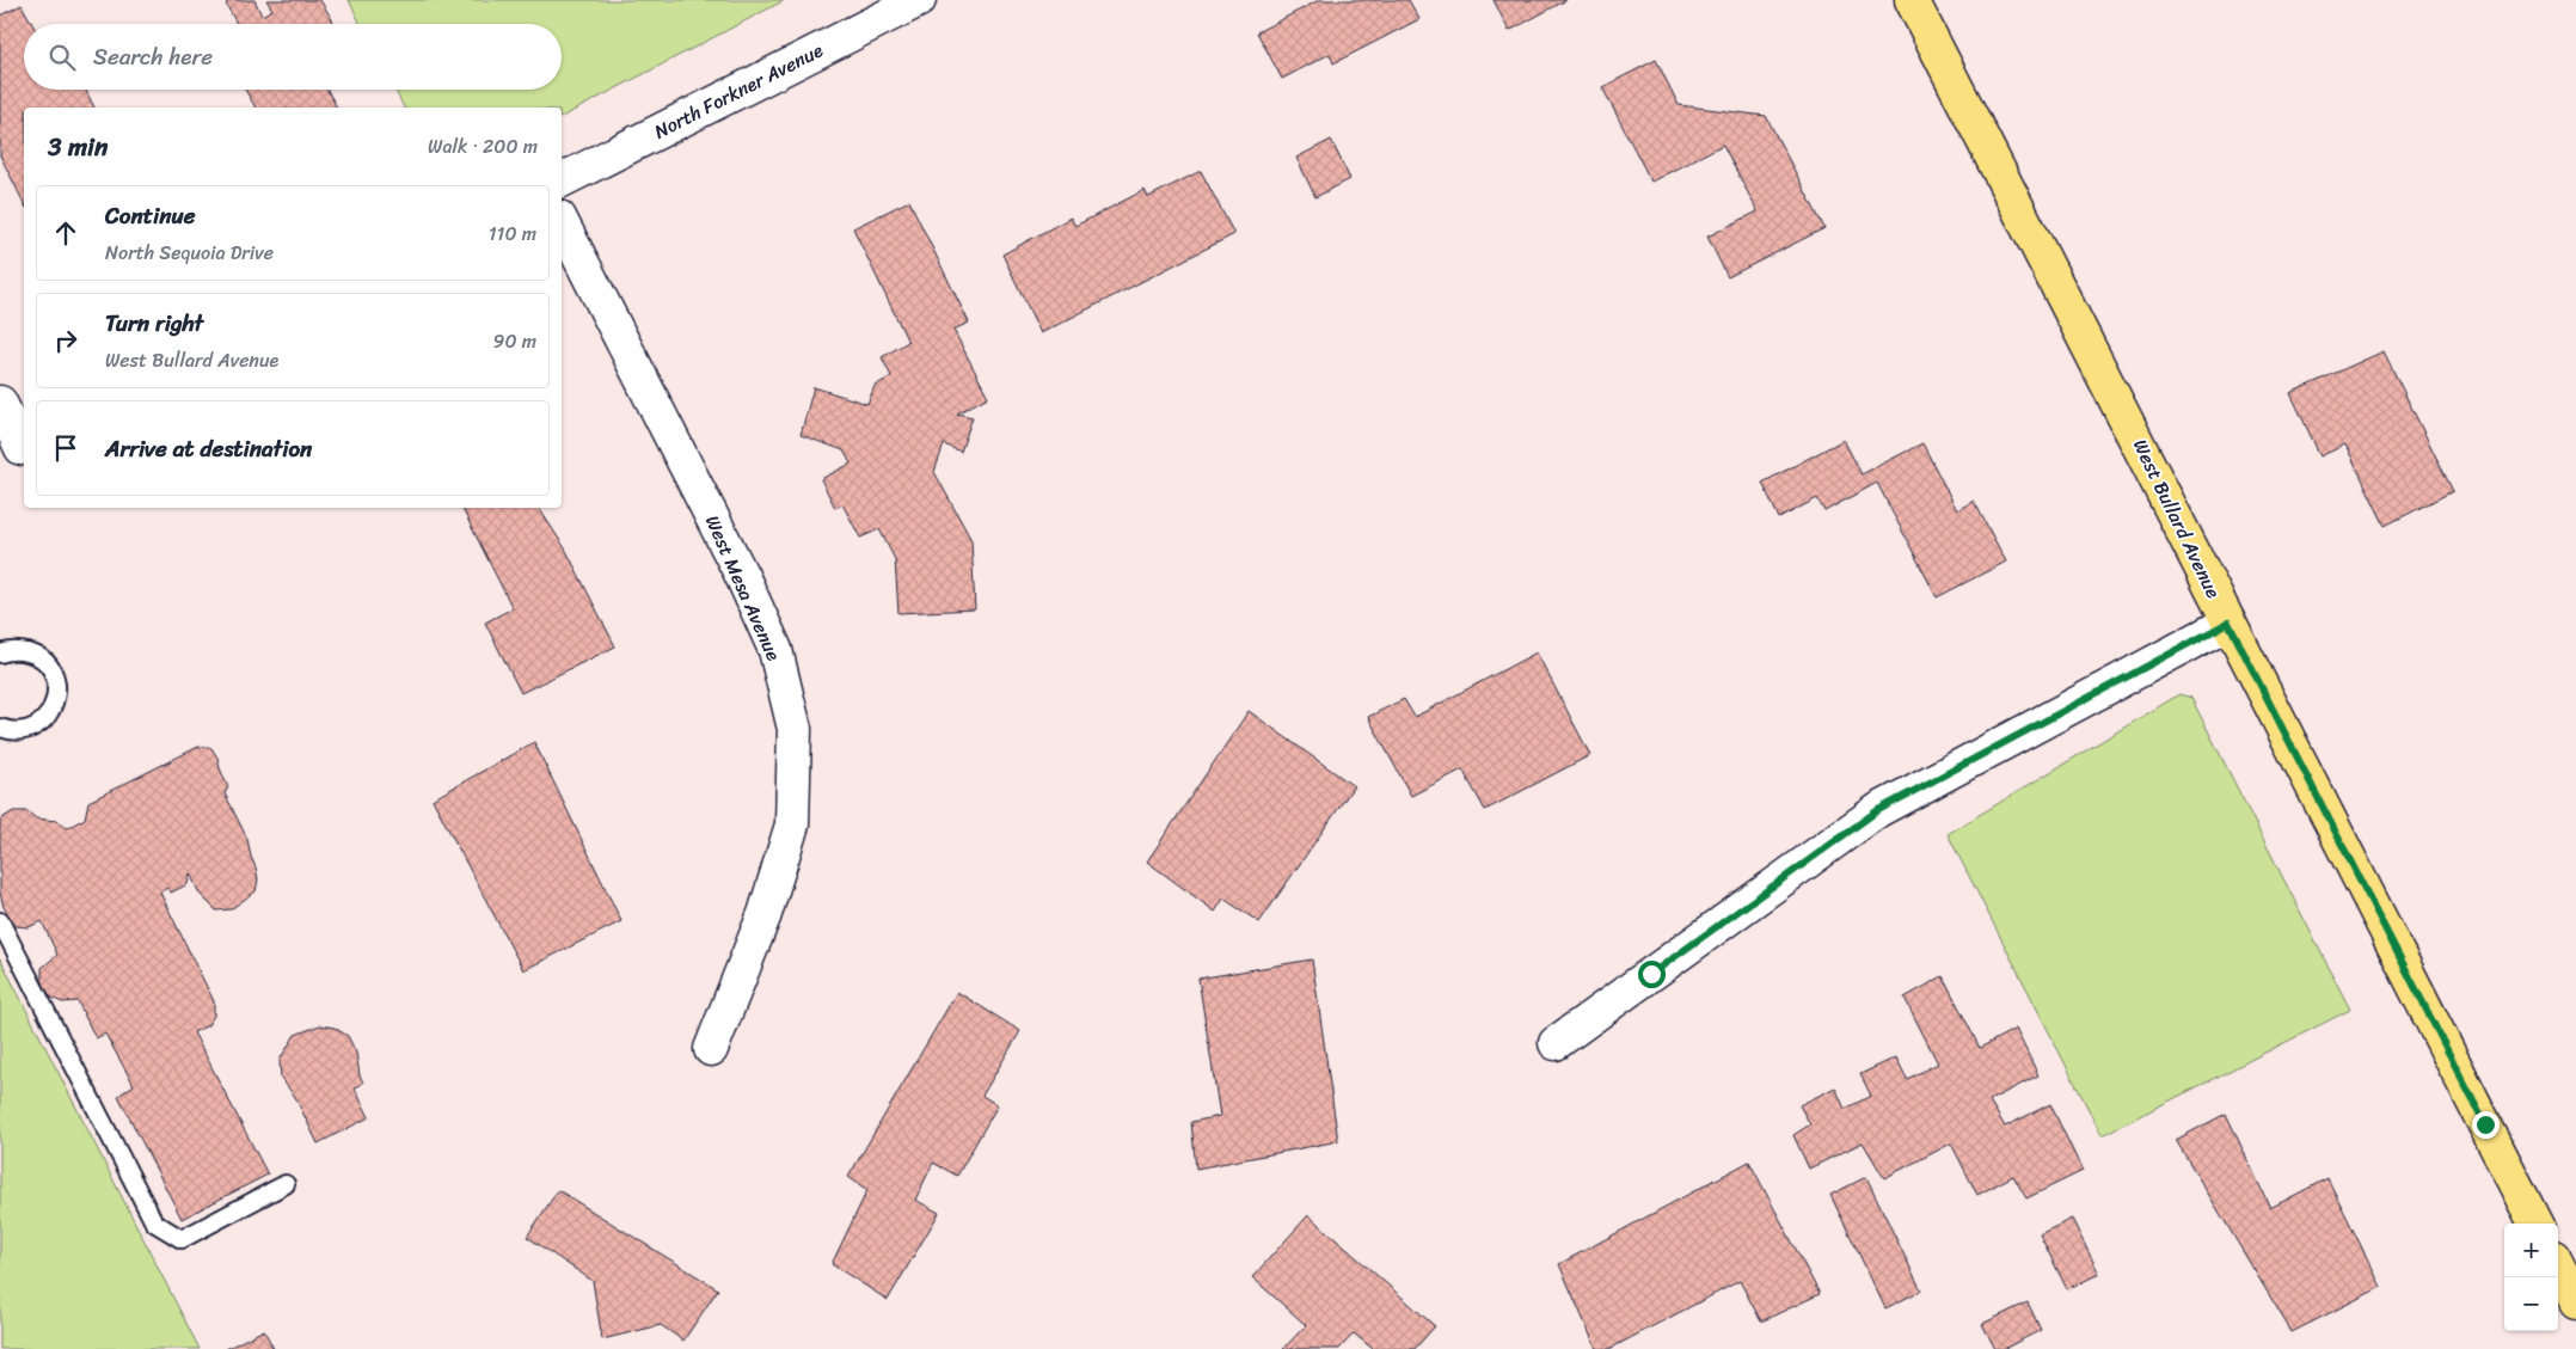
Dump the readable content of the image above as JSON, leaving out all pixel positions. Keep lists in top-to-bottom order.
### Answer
{
  "streets": {
    "main road": ["West Bullard Avenue"],
    "street": ["North Forkner Avenue", "West Mesa Avenue"]
  },
  "page": {
    "search": "Search here",
    "heading": ["3 min", "Walk · 200 m"],
    "list": [
      ["Continue", "North Sequoia Drive", "110 m"],
      ["Turn right", "West Bullard Avenue", "90 m"],
      "Arrive at destination"
    ],
    "map_buttons": ["+", "−"]
  }
}
